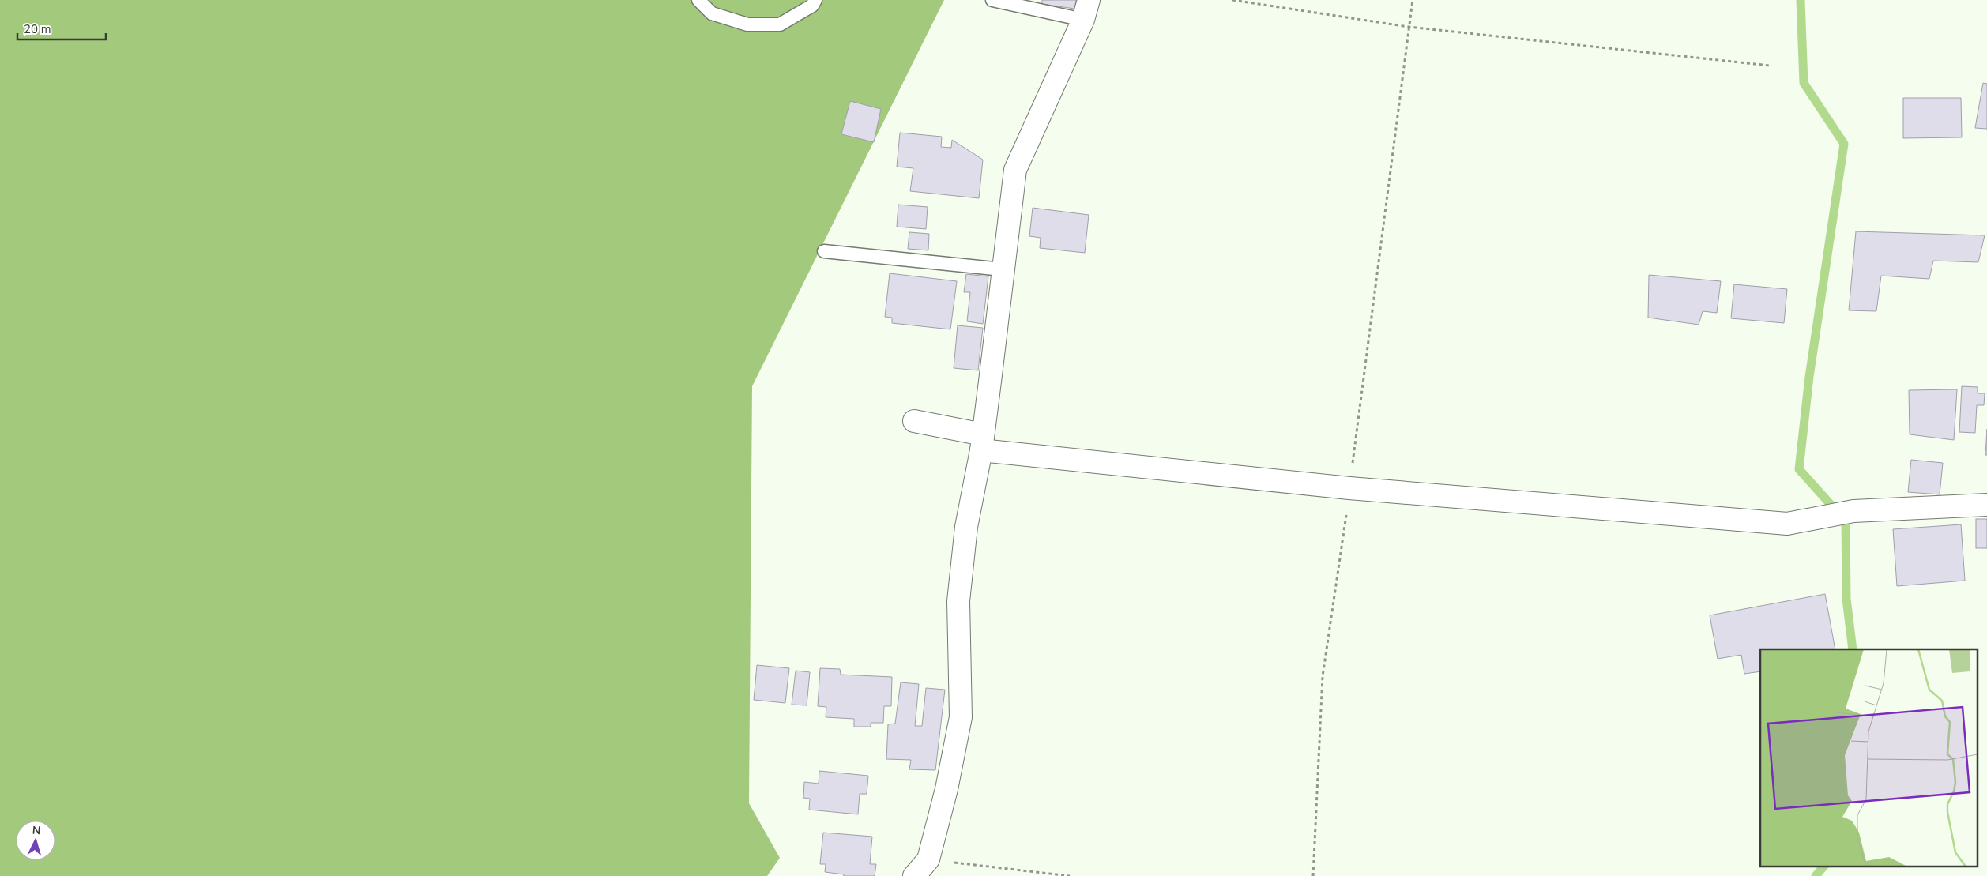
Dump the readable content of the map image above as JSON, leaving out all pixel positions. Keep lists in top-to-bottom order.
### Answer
{
  "scale_bar": "20 m",
  "north": "top"
}
